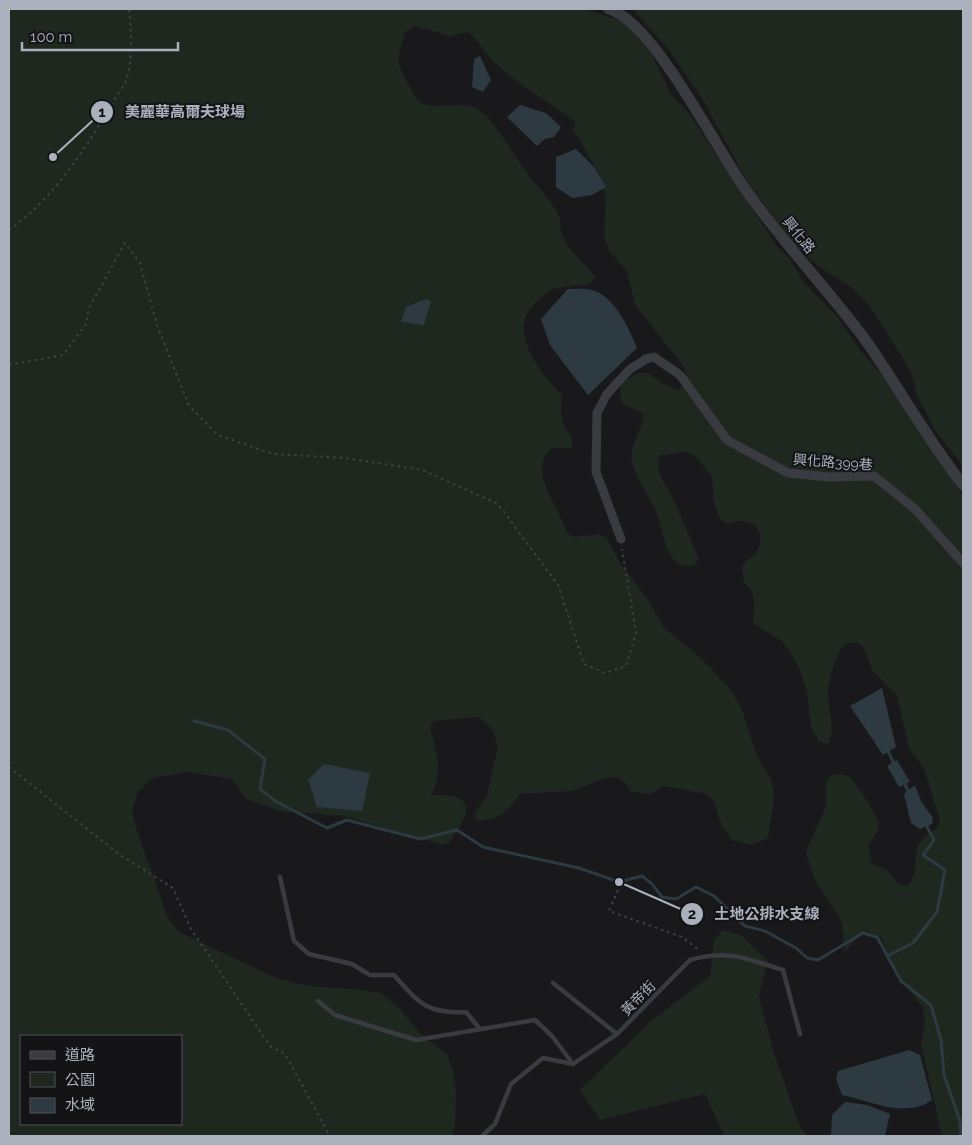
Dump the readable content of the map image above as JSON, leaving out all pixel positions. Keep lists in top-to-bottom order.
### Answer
{
  "streets": {
    "street": ["興化路", "興化路399巷"],
    "lane": ["黃帝街"]
  },
  "places": ["美麗華高爾夫球場", "土地公排水支線"],
  "legend": ["道路", "公園", "水域"],
  "scale_bar": "100 m"
}
